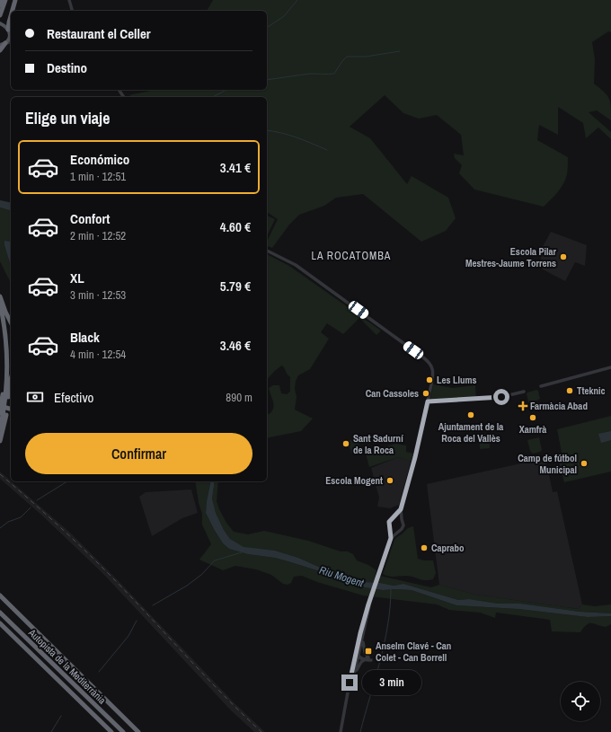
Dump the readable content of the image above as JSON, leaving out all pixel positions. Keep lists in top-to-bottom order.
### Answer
{
  "streets": {
    "highway": ["Autopista de la Mediterrània"]
  },
  "districts": ["LA ROCATOMBA"],
  "water": ["Riu Mogent"],
  "places": {
    "other": [
      "Escola Pilar Mestres-Jaume Torrens",
      "Les Llums",
      "Tteknic",
      "Can Cassoles",
      "Ajuntament de la Roca del Vallès",
      "Xamfrà",
      "Sant Sadurní de la Roca",
      "Camp de fútbol Municipal",
      "Escola Mogent",
      "Caprabo"
    ],
    "health": ["Farmàcia Abad"],
    "transit": ["Anselm Clavé - Can Colet - Can Borrell"]
  },
  "page": {
    "banner": ["Restaurant el Celler", "Destino"],
    "heading": "Elige un viaje",
    "list": [
      {
        "name": "Económico",
        "note": "1 min · 12:51",
        "value": "3.41 €"
      },
      {
        "name": "Confort",
        "note": "2 min · 12:52",
        "value": "4.60 €"
      },
      {
        "name": "XL",
        "note": "3 min · 12:53",
        "value": "5.79 €"
      },
      {
        "name": "Black",
        "note": "4 min · 12:54",
        "value": "3.46 €"
      }
    ],
    "pay": ["Efectivo", "890 m"],
    "buttons": "Confirmar",
    "bubble": "3 min"
  }
}
